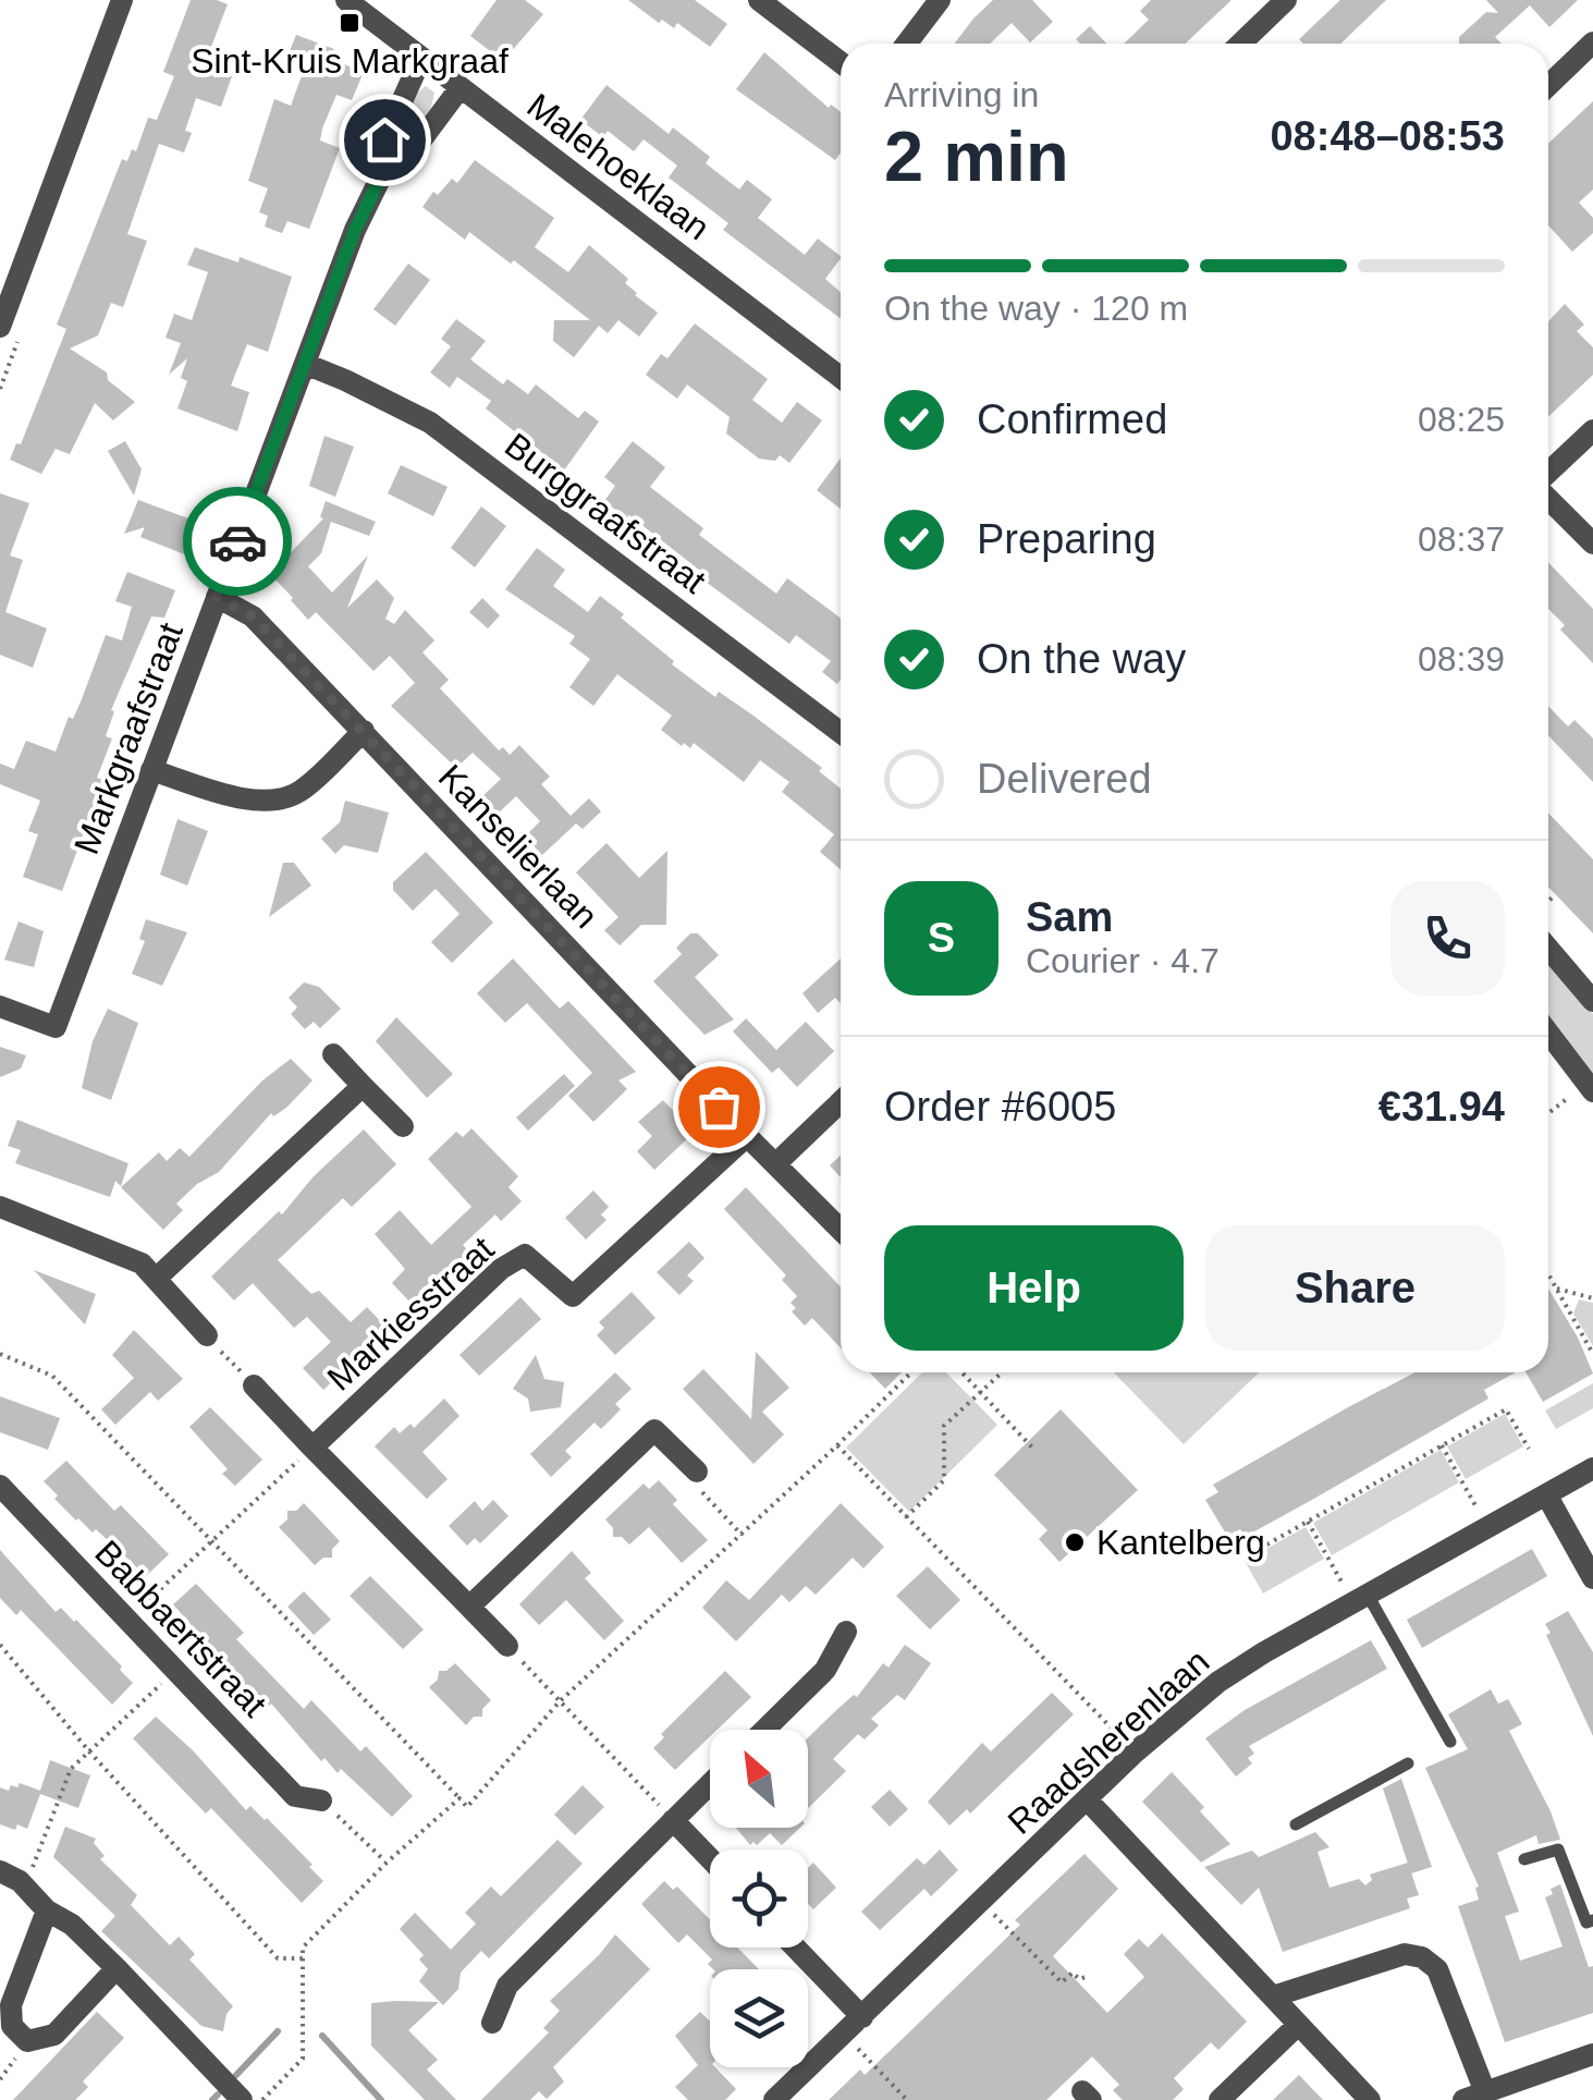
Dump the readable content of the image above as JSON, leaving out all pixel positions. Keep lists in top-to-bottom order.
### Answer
{
  "streets": {
    "street": [
      "Malehoeklaan",
      "Burggraafstraat",
      "Markgraafstraat",
      "Kanselierlaan",
      "Markiesstraat",
      "Babbaertstraat",
      "Raadsherenlaan"
    ]
  },
  "crossings": [
    ["Malehoeklaan", "Markgraafstraat"],
    ["Burggraafstraat", "Markgraafstraat"],
    ["Markgraafstraat", "Kanselierlaan"],
    ["Kanselierlaan", "Markiesstraat"]
  ],
  "places": {
    "transit": ["Sint-Kruis Markgraaf"],
    "other": ["Kantelberg"]
  },
  "north": "top left",
  "page": {
    "heading": ["2 min", "Arriving in", "08:48–08:53"],
    "panel": [
      "Sam",
      "Courier · 4.7",
      "Order #6005",
      "€31.94"
    ],
    "bar": "On the way · 120 m",
    "list": [
      ["Confirmed", "08:25"],
      ["Preparing", "08:37"],
      ["On the way", "08:39"],
      "Delivered"
    ],
    "round": "S",
    "buttons": ["Help", "Share"]
  }
}
